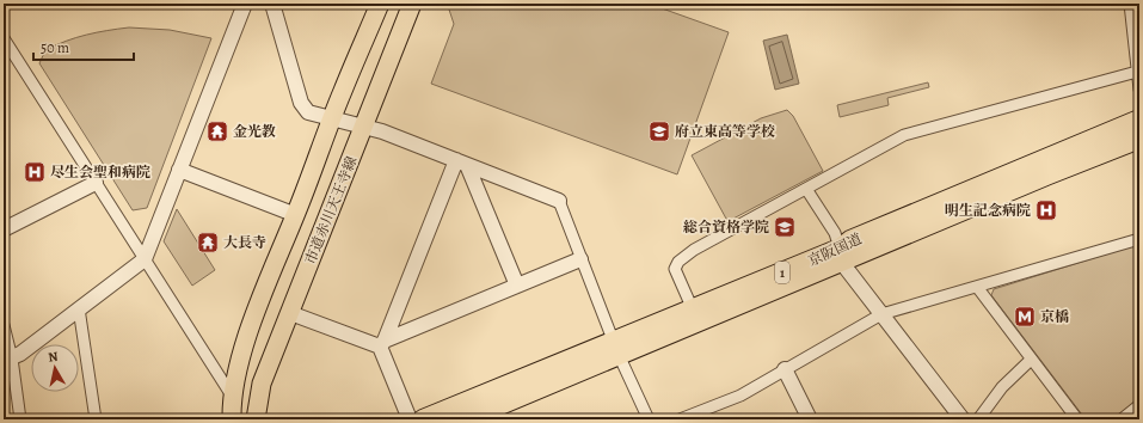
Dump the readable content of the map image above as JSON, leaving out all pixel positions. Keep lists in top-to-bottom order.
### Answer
{
  "streets": {
    "highway": ["京阪国道", "1"],
    "main road": ["市道赤川天王寺線"]
  },
  "places": {
    "temple": ["金光教", "大長寺"],
    "school or university": ["府立東高等学校", "総合資格学院"],
    "hospital": ["尽生会聖和病院", "明生記念病院"],
    "metro station": ["京橋"]
  },
  "scale_bar": "50 m",
  "north": "top"
}
